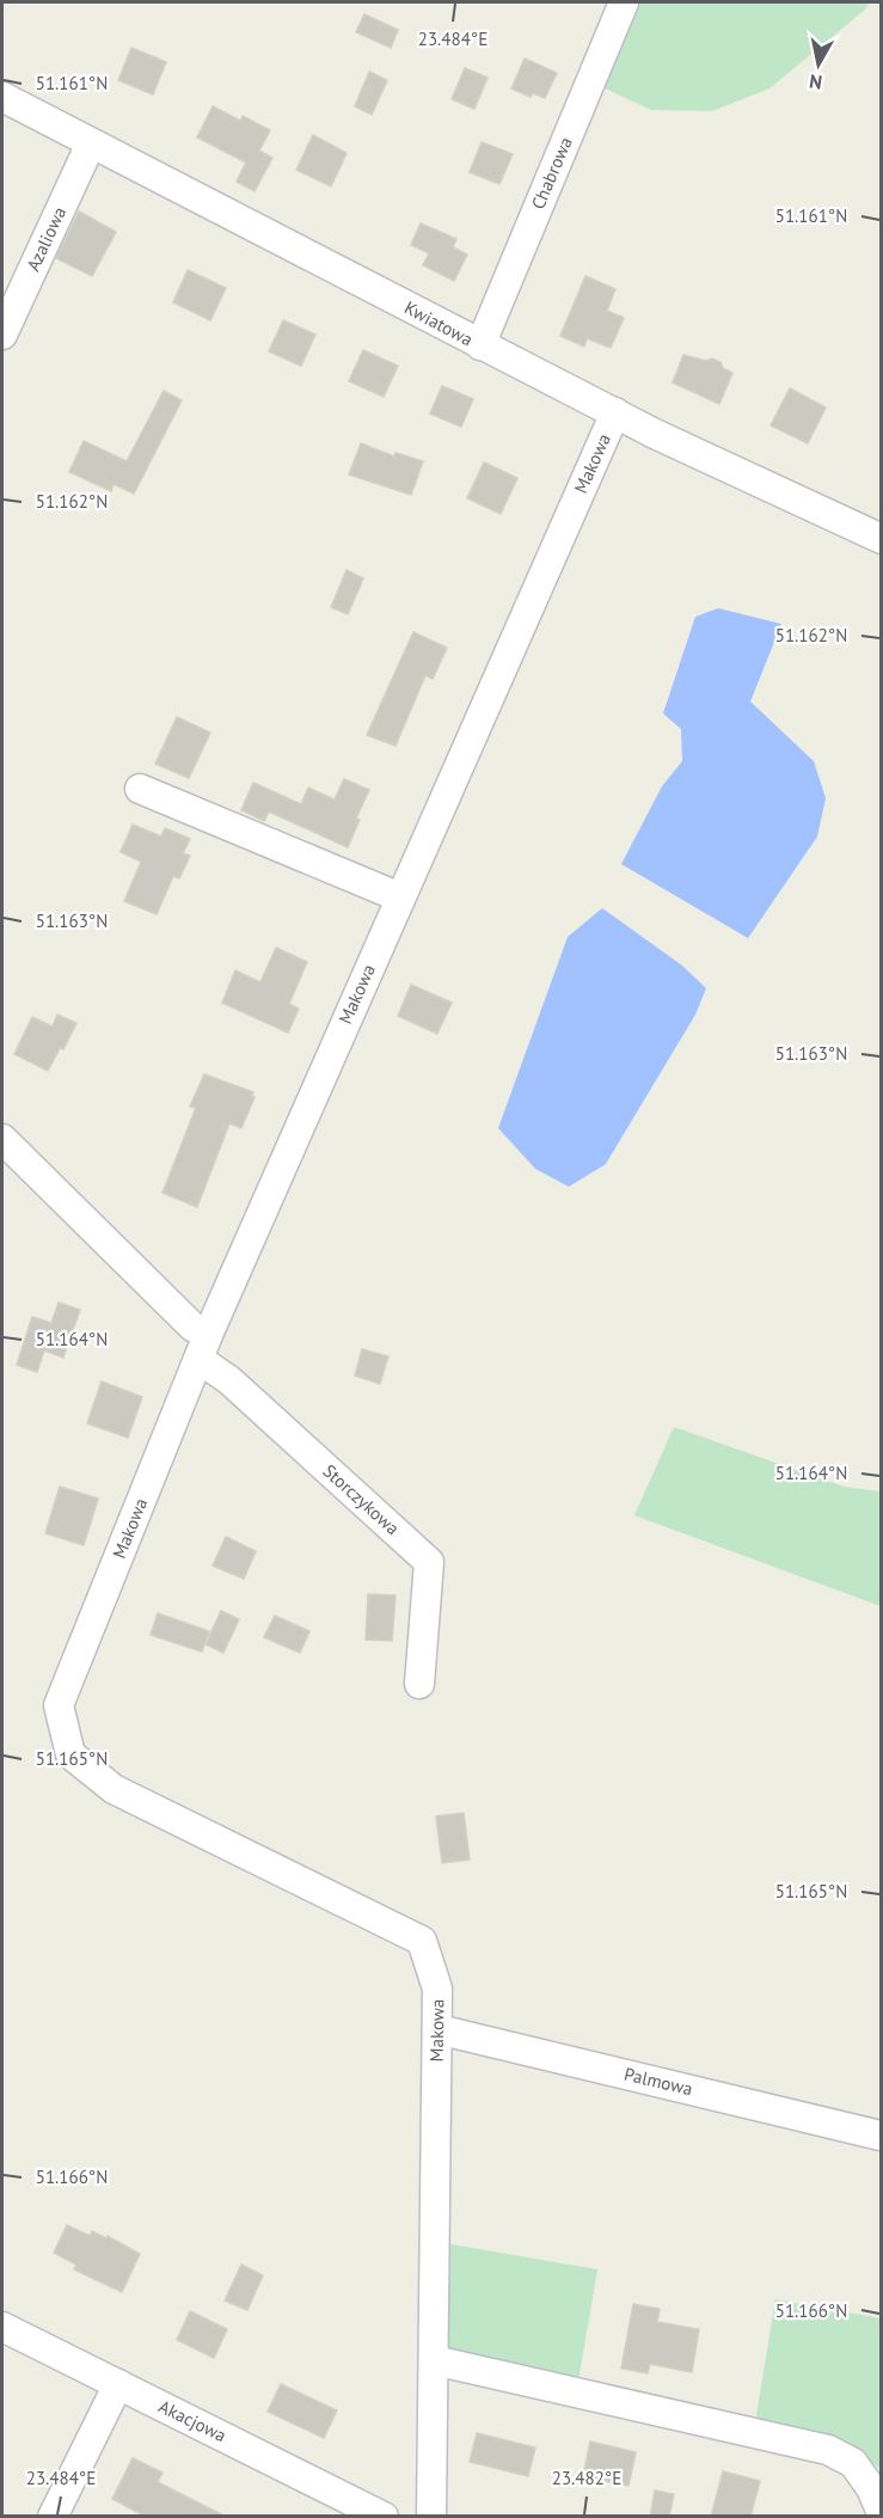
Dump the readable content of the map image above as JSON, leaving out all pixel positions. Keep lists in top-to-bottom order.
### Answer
{
  "streets": {
    "street": [
      "Chabrowa",
      "Azaliowa",
      "Kwiatowa",
      "Makowa",
      "Storczykowa",
      "Palmowa",
      "Akacjowa"
    ]
  },
  "crossings": [
    ["Chabrowa", "Kwiatowa"],
    ["Azaliowa", "Kwiatowa"],
    ["Kwiatowa", "Makowa"],
    ["Makowa", "Storczykowa"],
    ["Makowa", "Palmowa"]
  ],
  "north": "bottom",
  "coordinates": [
    "23.484°E",
    "51.161°N",
    "51.162°N",
    "51.163°N",
    "51.164°N",
    "51.165°N",
    "51.166°N",
    "23.482°E"
  ]
}
